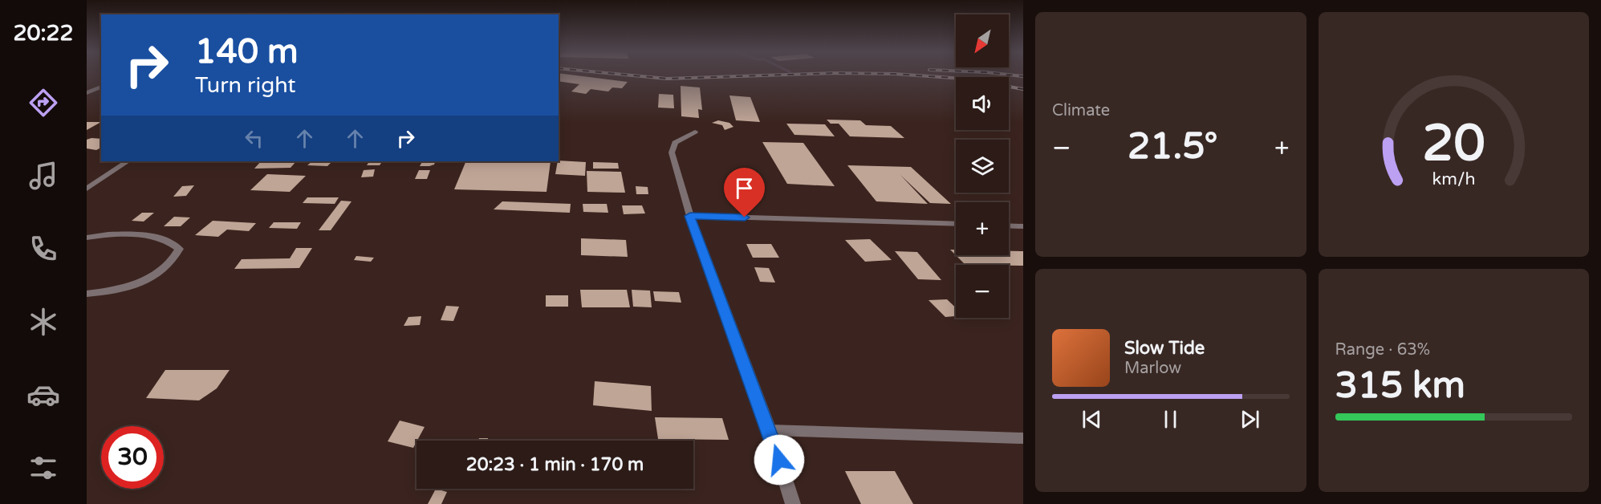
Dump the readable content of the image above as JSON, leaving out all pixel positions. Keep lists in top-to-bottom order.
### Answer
{
  "north": "bottom left",
  "page": {
    "tabs": "20:22",
    "tile": [
      "Climate",
      ["Range · 63%", "315 km"]
    ],
    "map_buttons": ["+", "−"],
    "turn": ["140 m", "Turn right"],
    "heat": ["−", "21.5°", "+"],
    "song": ["Slow Tide", "Marlow"],
    "limit": "30",
    "trip": "20:23 · 1 min · 170 m",
    "gauge": ["20", "km/h"]
  }
}
